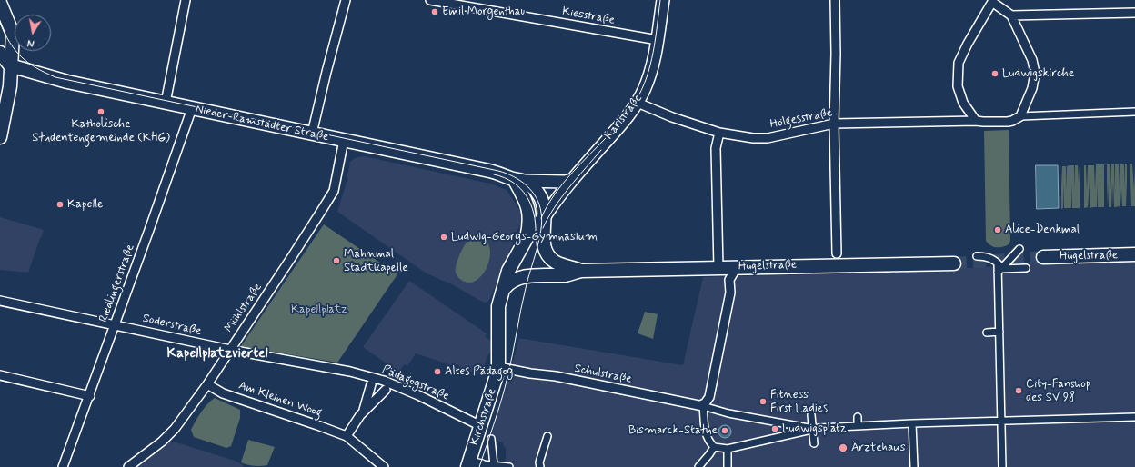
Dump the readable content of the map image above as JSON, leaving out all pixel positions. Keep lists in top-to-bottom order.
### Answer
{
  "streets": {
    "main road": [
      "Karlstraße",
      "Nieder-Ramstädter Straße",
      "Hügelstraße",
      "Kirchstraße"
    ],
    "street": [
      "Kiesstraße",
      "Hölgesstraße",
      "Riedlingerstraße",
      "Mühlstraße",
      "Soderstraße",
      "Schulstraße",
      "Pädagogstraße",
      "Am Kleinen Woog"
    ]
  },
  "crossings": [
    ["Kiesstraße", "Karlstraße"],
    ["Karlstraße", "Hölgesstraße"],
    ["Karlstraße", "Nieder-Ramstädter Straße"],
    ["Karlstraße", "Hügelstraße"],
    ["Karlstraße", "Schulstraße"],
    ["Karlstraße", "Kirchstraße"],
    ["Nieder-Ramstädter Straße", "Riedlingerstraße"],
    ["Nieder-Ramstädter Straße", "Mühlstraße"],
    ["Riedlingerstraße", "Soderstraße"],
    ["Mühlstraße", "Soderstraße"],
    ["Mühlstraße", "Am Kleinen Woog"],
    ["Soderstraße", "Pädagogstraße"],
    ["Schulstraße", "Kirchstraße"],
    ["Pädagogstraße", "Kirchstraße"]
  ],
  "districts": ["Kapellplatzviertel"],
  "parks": ["Kapellplatz"],
  "places": [
    "Emil Morgenthau",
    "Ludwigskirche",
    "Katholische Studentengemeinde (KHG)",
    "Kapelle",
    "Alice-Denkmal",
    "Ludwig-Georgs-Gymnasium",
    "Mahnmal Stadtkapelle",
    "Altes Pädagog",
    "City-Fanshop des SV 98",
    "Fitness First Ladies",
    "Ludwigsplatz",
    "Bismarck-Statue",
    "Ärztehaus"
  ],
  "north": "bottom"
}
